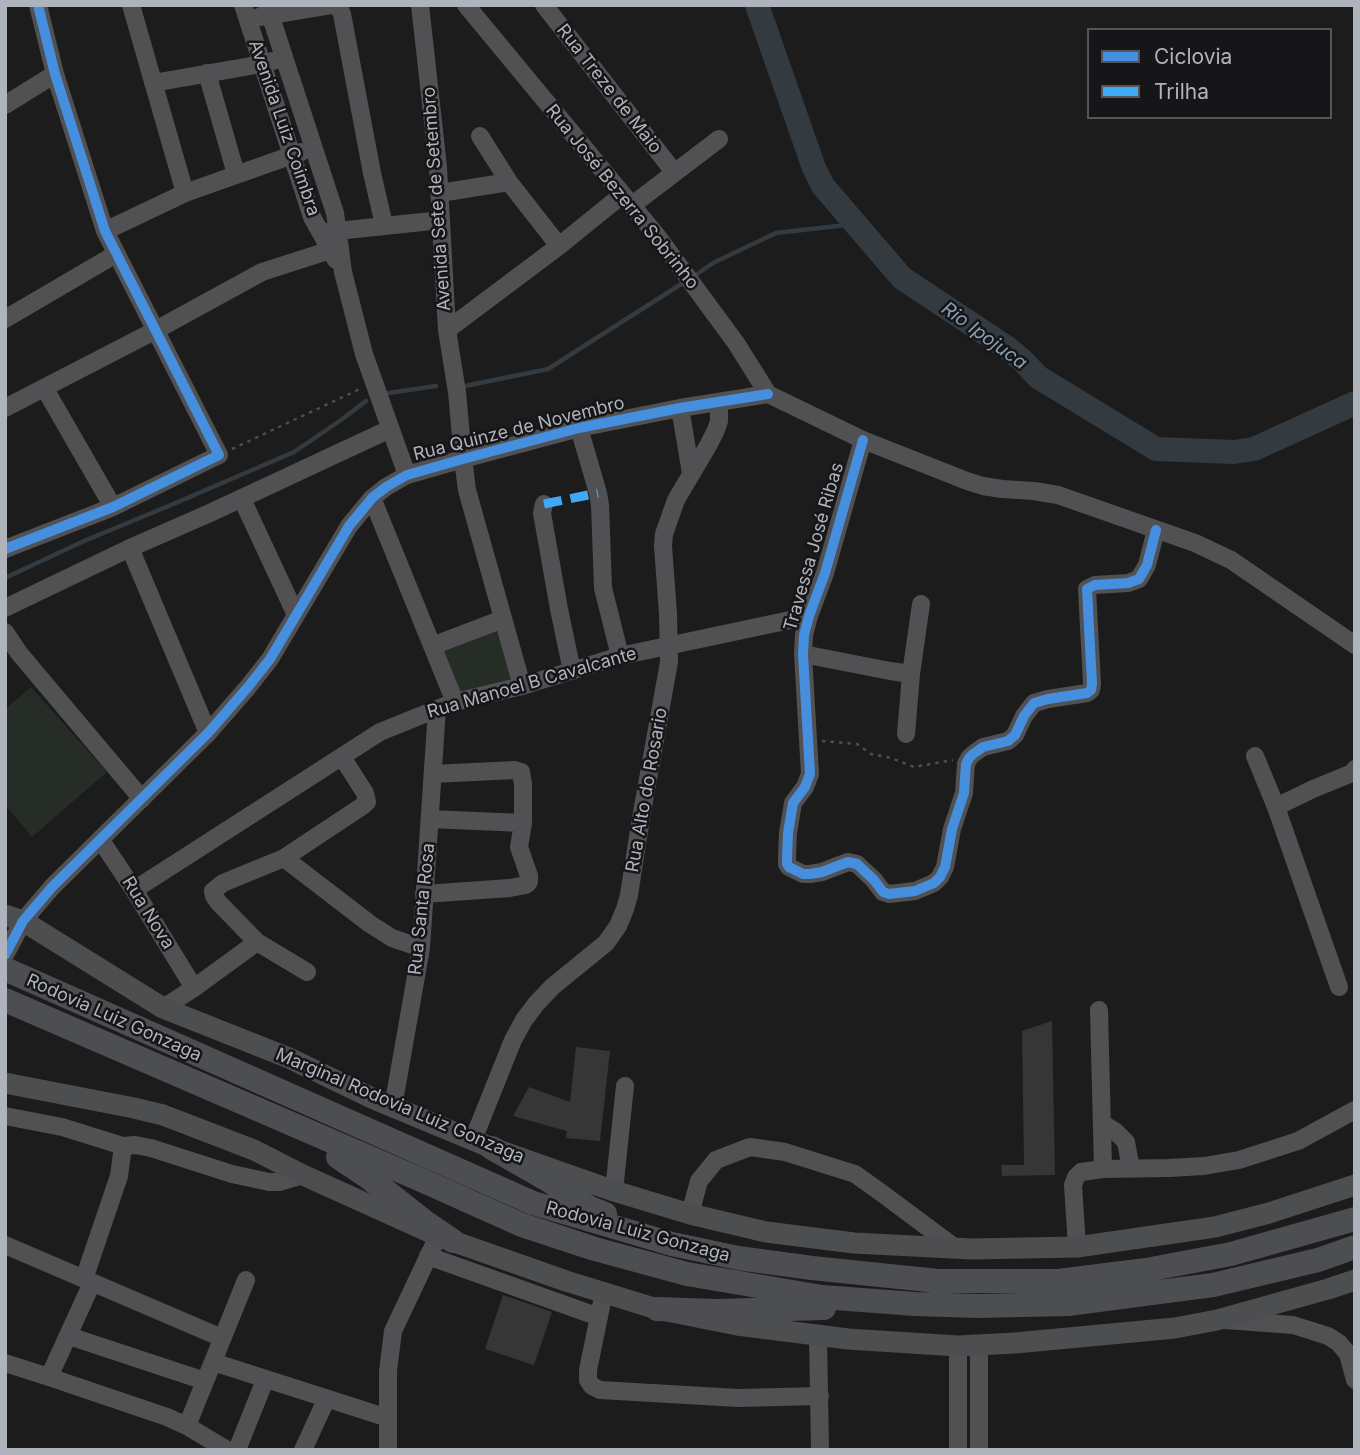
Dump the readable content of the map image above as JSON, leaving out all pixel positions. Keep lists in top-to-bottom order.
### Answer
{
  "streets": {
    "highway": ["Rodovia Luiz Gonzaga"],
    "main road": ["Marginal Rodovia Luiz Gonzaga"],
    "street": [
      "Rua Treze de Maio",
      "Avenida Luiz Coimbra",
      "Rua José Bezerra Sobrinho",
      "Avenida Sete de Setembro",
      "Rua Quinze de Novembro",
      "Travessa José Ribas",
      "Rua Manoel B Cavalcante",
      "Rua Alto do Rosario",
      "Rua Santa Rosa",
      "Rua Nova"
    ]
  },
  "crossings": [
    ["Rua José Bezerra Sobrinho", "Rua Quinze de Novembro"],
    ["Avenida Sete de Setembro", "Rua Quinze de Novembro"],
    ["Rua Quinze de Novembro", "Rua Alto do Rosario"],
    ["Rua Quinze de Novembro", "Rua Nova"],
    ["Rua Quinze de Novembro", "Marginal Rodovia Luiz Gonzaga"],
    ["Travessa José Ribas", "Rua Manoel B Cavalcante"],
    ["Rua Manoel B Cavalcante", "Rua Alto do Rosario"],
    ["Rua Manoel B Cavalcante", "Rua Santa Rosa"],
    ["Rua Manoel B Cavalcante", "Rua Nova"],
    ["Rua Alto do Rosario", "Marginal Rodovia Luiz Gonzaga"],
    ["Rua Santa Rosa", "Marginal Rodovia Luiz Gonzaga"]
  ],
  "water": ["Rio Ipojuca"],
  "legend": ["Ciclovia", "Trilha"]
}
